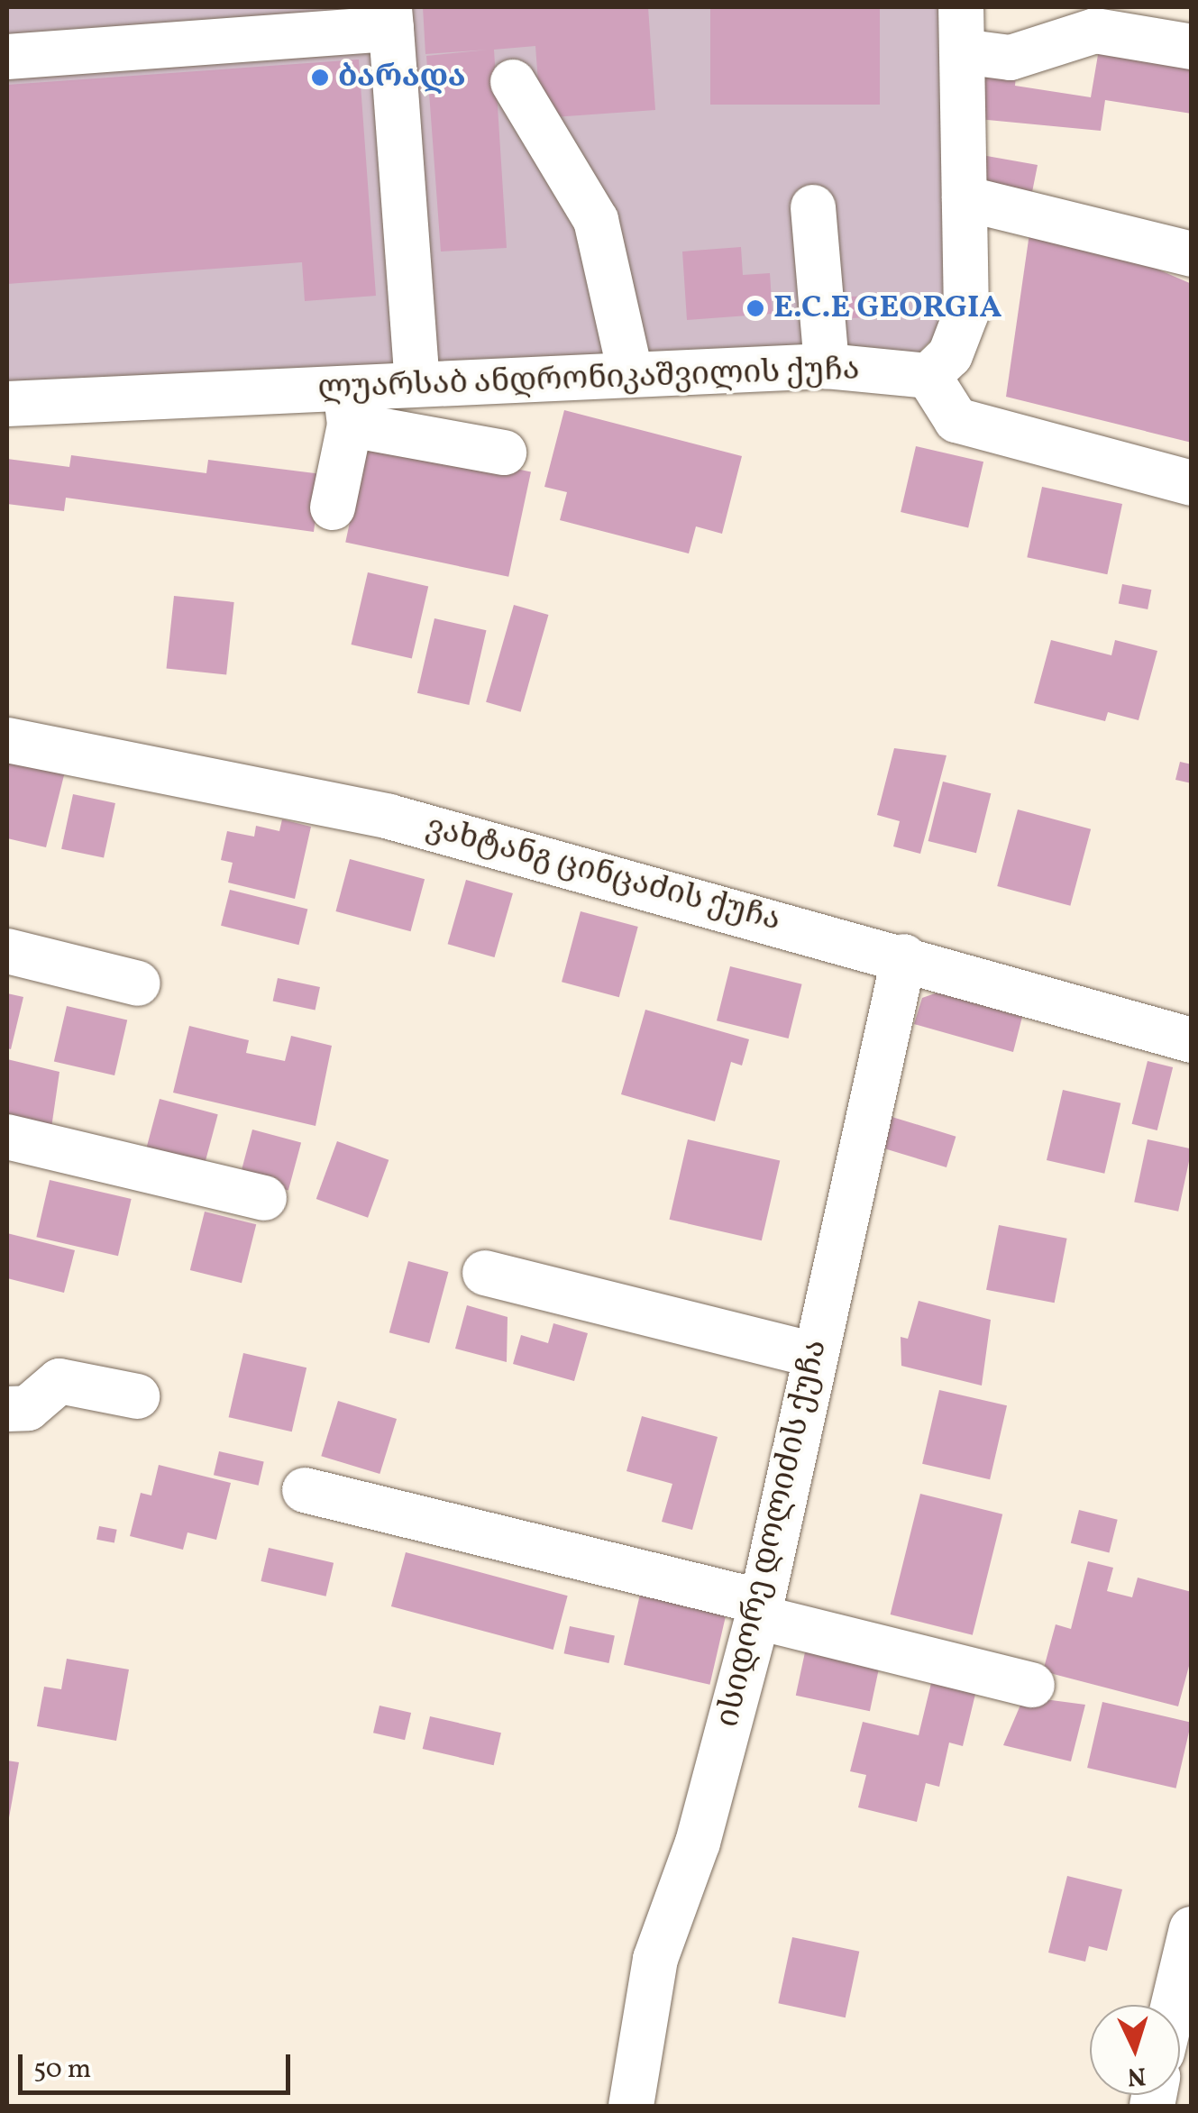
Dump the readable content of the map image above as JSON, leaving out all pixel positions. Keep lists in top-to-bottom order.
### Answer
{
  "streets": {
    "street": ["ლუარსაბ ანდრონიკაშვილის ქუჩა", "ვახტანგ ცინცაძის ქუჩა", "ისიდორე დოლიძის ქუჩა"]
  },
  "crossings": [
    ["ვახტანგ ცინცაძის ქუჩა", "ისიდორე დოლიძის ქუჩა"]
  ],
  "places": ["ბარადა", "E.C.E GEORGIA"],
  "scale_bar": "50 m",
  "north": "bottom"
}
